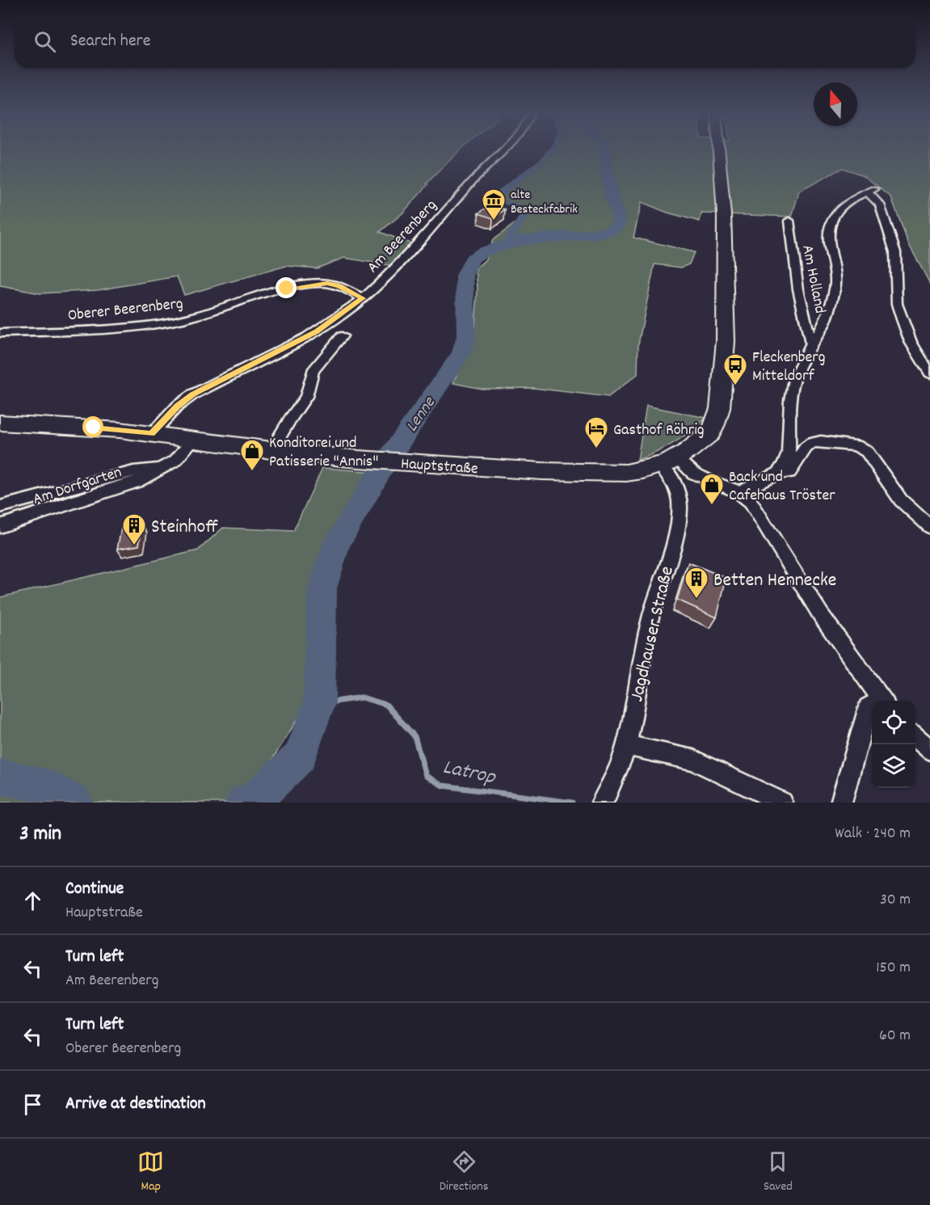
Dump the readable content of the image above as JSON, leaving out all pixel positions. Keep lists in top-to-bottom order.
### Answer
{
  "streets": {
    "main road": ["Hauptstraße"],
    "street": [
      "Am Beerenberg",
      "Am Holland",
      "Oberer Beerenberg",
      "Am Dorfgarten",
      "Jagdhauser Straße"
    ]
  },
  "crossings": [
    ["Am Beerenberg", "Oberer Beerenberg"],
    ["Am Beerenberg", "Hauptstraße"],
    ["Hauptstraße", "Am Dorfgarten"],
    ["Hauptstraße", "Jagdhauser Straße"]
  ],
  "water": ["Lenne", "Latrop"],
  "places": {
    "museum": ["alte Besteckfabrik"],
    "bus stop": ["Fleckenberg Mitteldorf"],
    "hotel": ["Gasthof Röhrig"],
    "shop": ["Konditorei und Patisserie \"Annis\"", "Back und Cafehaus Tröster"],
    "building": ["Steinhoff", "Betten Hennecke"]
  },
  "north": "top",
  "page": {
    "search": "Search here",
    "heading": ["3 min", "Walk · 240 m"],
    "list": [
      ["Continue", "Hauptstraße", "30 m"],
      ["Turn left", "Am Beerenberg", "150 m"],
      ["Turn left", "Oberer Beerenberg", "60 m"],
      "Arrive at destination"
    ],
    "nav": ["Map", "Directions", "Saved"]
  }
}
